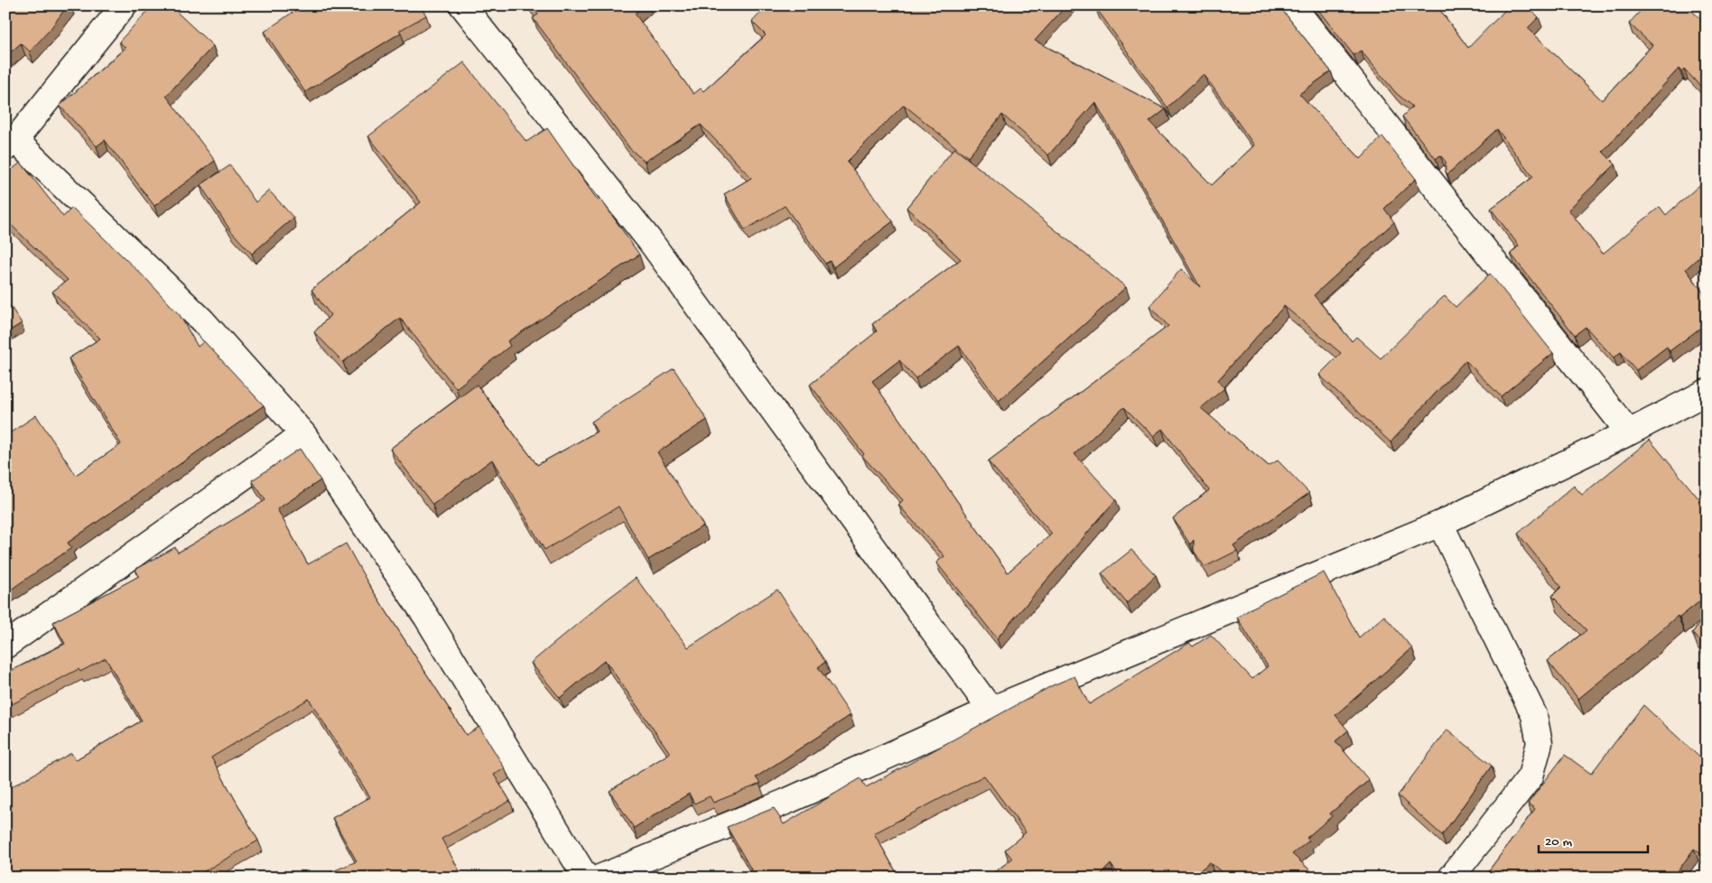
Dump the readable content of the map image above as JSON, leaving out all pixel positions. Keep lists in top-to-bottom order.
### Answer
{
  "scale_bar": "20 m"
}
